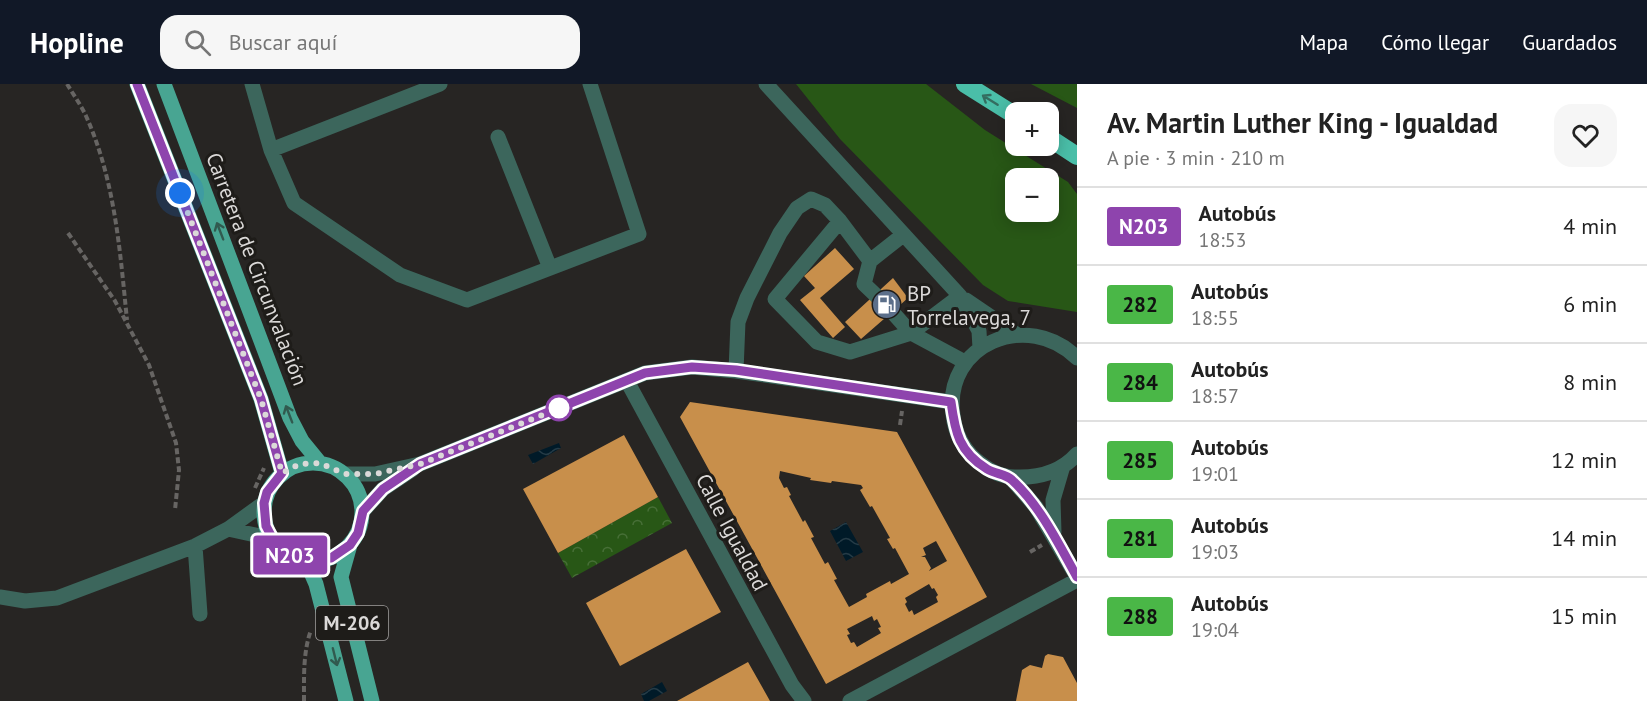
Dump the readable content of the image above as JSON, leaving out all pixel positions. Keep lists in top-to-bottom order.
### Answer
{
  "streets": {
    "main road": ["Carretera de Circunvalación", "M-206"],
    "street": ["Calle Igualdad"]
  },
  "crossings": [
    ["Carretera de Circunvalación", "M-206"]
  ],
  "places": {
    "fuel station": ["BP Torrelavega, 7"]
  },
  "lines": ["bus line N203"],
  "page": {
    "header": "Hopline",
    "search": "Buscar aquí",
    "nav": ["Mapa", "Cómo llegar", "Guardados"],
    "on_map": "N203",
    "heading": ["Av. Martin Luther King - Igualdad", "A pie · 3 min · 210 m"],
    "map_buttons": ["+", "−"],
    "list": [
      {
        "mark": "N203",
        "name": "Autobús",
        "note": "18:53",
        "value": "4 min"
      },
      {
        "mark": "282",
        "name": "Autobús",
        "note": "18:55",
        "value": "6 min"
      },
      {
        "mark": "284",
        "name": "Autobús",
        "note": "18:57",
        "value": "8 min"
      },
      {
        "mark": "285",
        "name": "Autobús",
        "note": "19:01",
        "value": "12 min"
      },
      {
        "mark": "281",
        "name": "Autobús",
        "note": "19:03",
        "value": "14 min"
      },
      {
        "mark": "288",
        "name": "Autobús",
        "note": "19:04",
        "value": "15 min"
      }
    ]
  }
}
